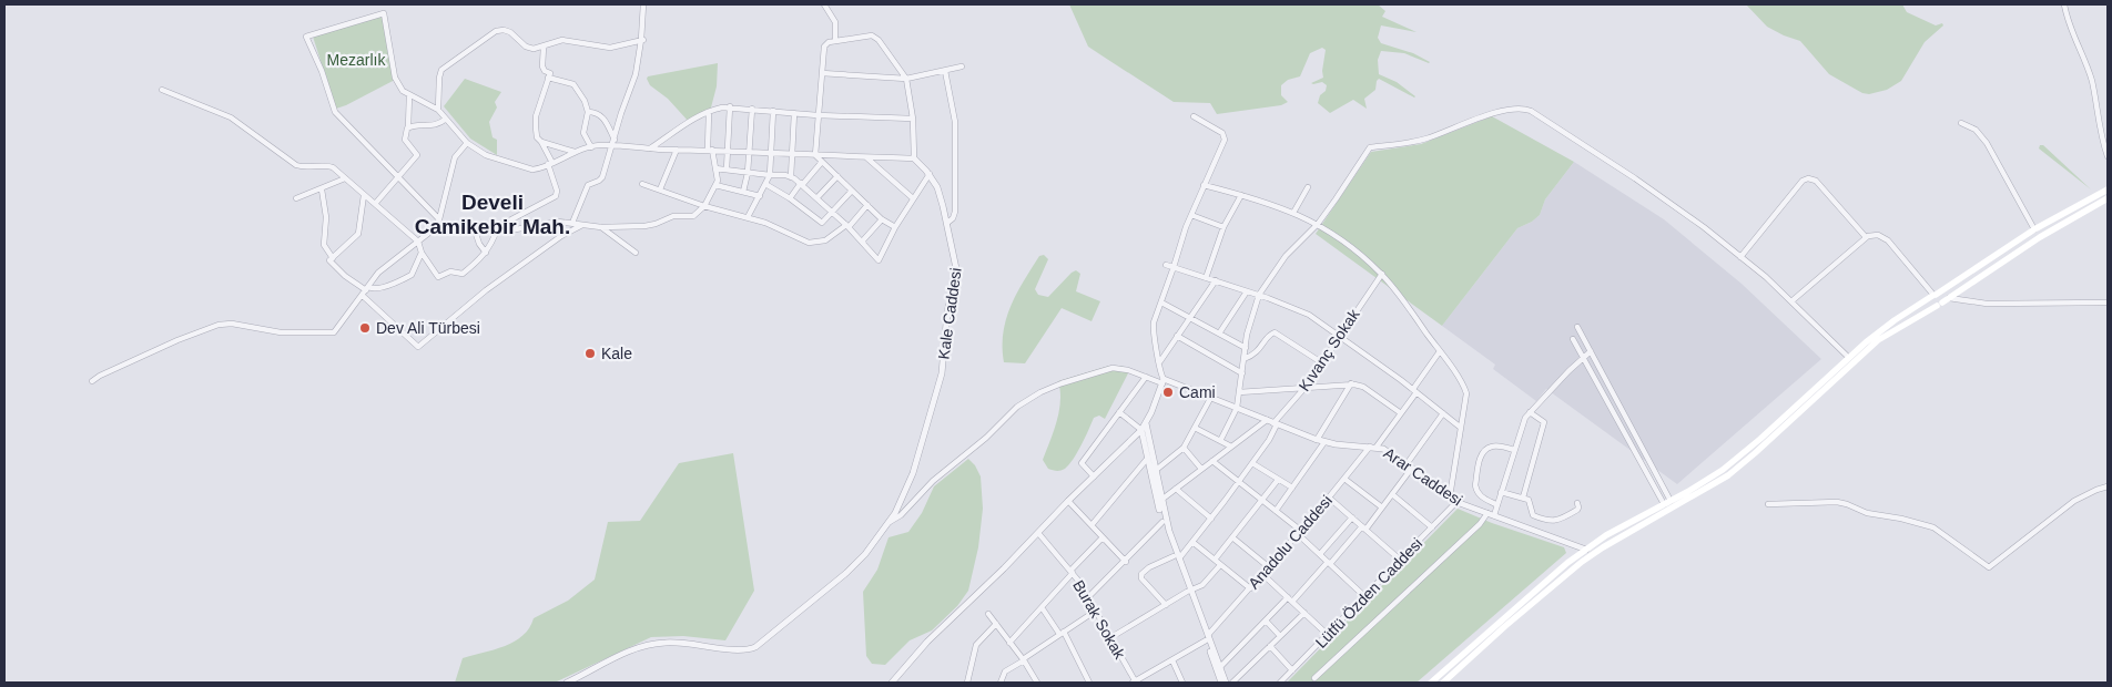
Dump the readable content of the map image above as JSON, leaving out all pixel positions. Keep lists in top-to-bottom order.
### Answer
{
  "streets": {
    "street": [
      "Kale Caddesi",
      "Kıvanç Sokak",
      "Arar Caddesi",
      "Anadolu Caddesi",
      "Lütfü Özden Caddesi",
      "Burak Sokak"
    ]
  },
  "crossings": [
    ["Kıvanç Sokak", "Arar Caddesi"],
    ["Arar Caddesi", "Anadolu Caddesi"],
    ["Arar Caddesi", "Lütfü Özden Caddesi"],
    ["Anadolu Caddesi", "Burak Sokak"]
  ],
  "districts": ["Develi Camikebir Mah."],
  "parks": ["Mezarlık"],
  "places": ["Dev Ali Türbesi", "Kale", "Cami"]
}
